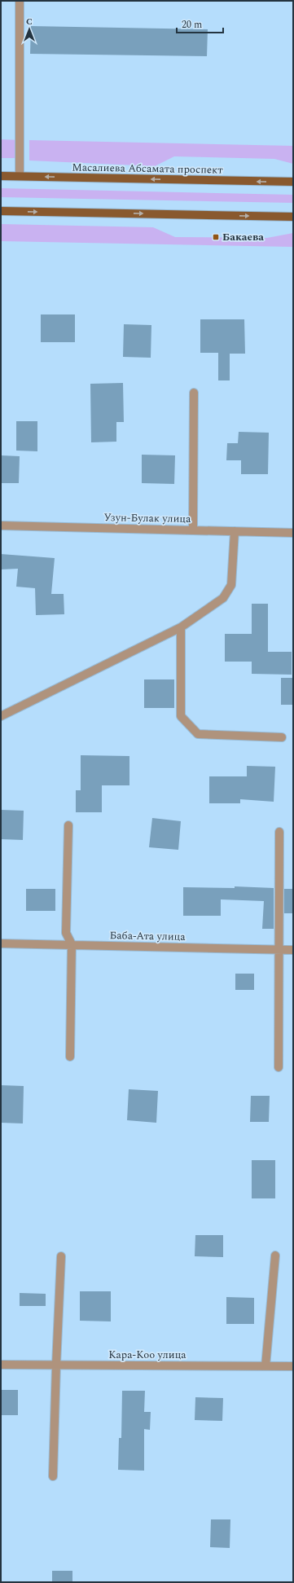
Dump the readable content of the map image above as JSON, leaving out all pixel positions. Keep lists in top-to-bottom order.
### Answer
{
  "streets": {
    "main road": ["Масалиева Абсамата проспект"],
    "street": ["Узун-Булак улица", "Баба-Ата улица", "Кара-Коо улица"]
  },
  "places": {
    "transit": ["Бакаева"]
  },
  "scale_bar": "20 m",
  "north": "top"
}
